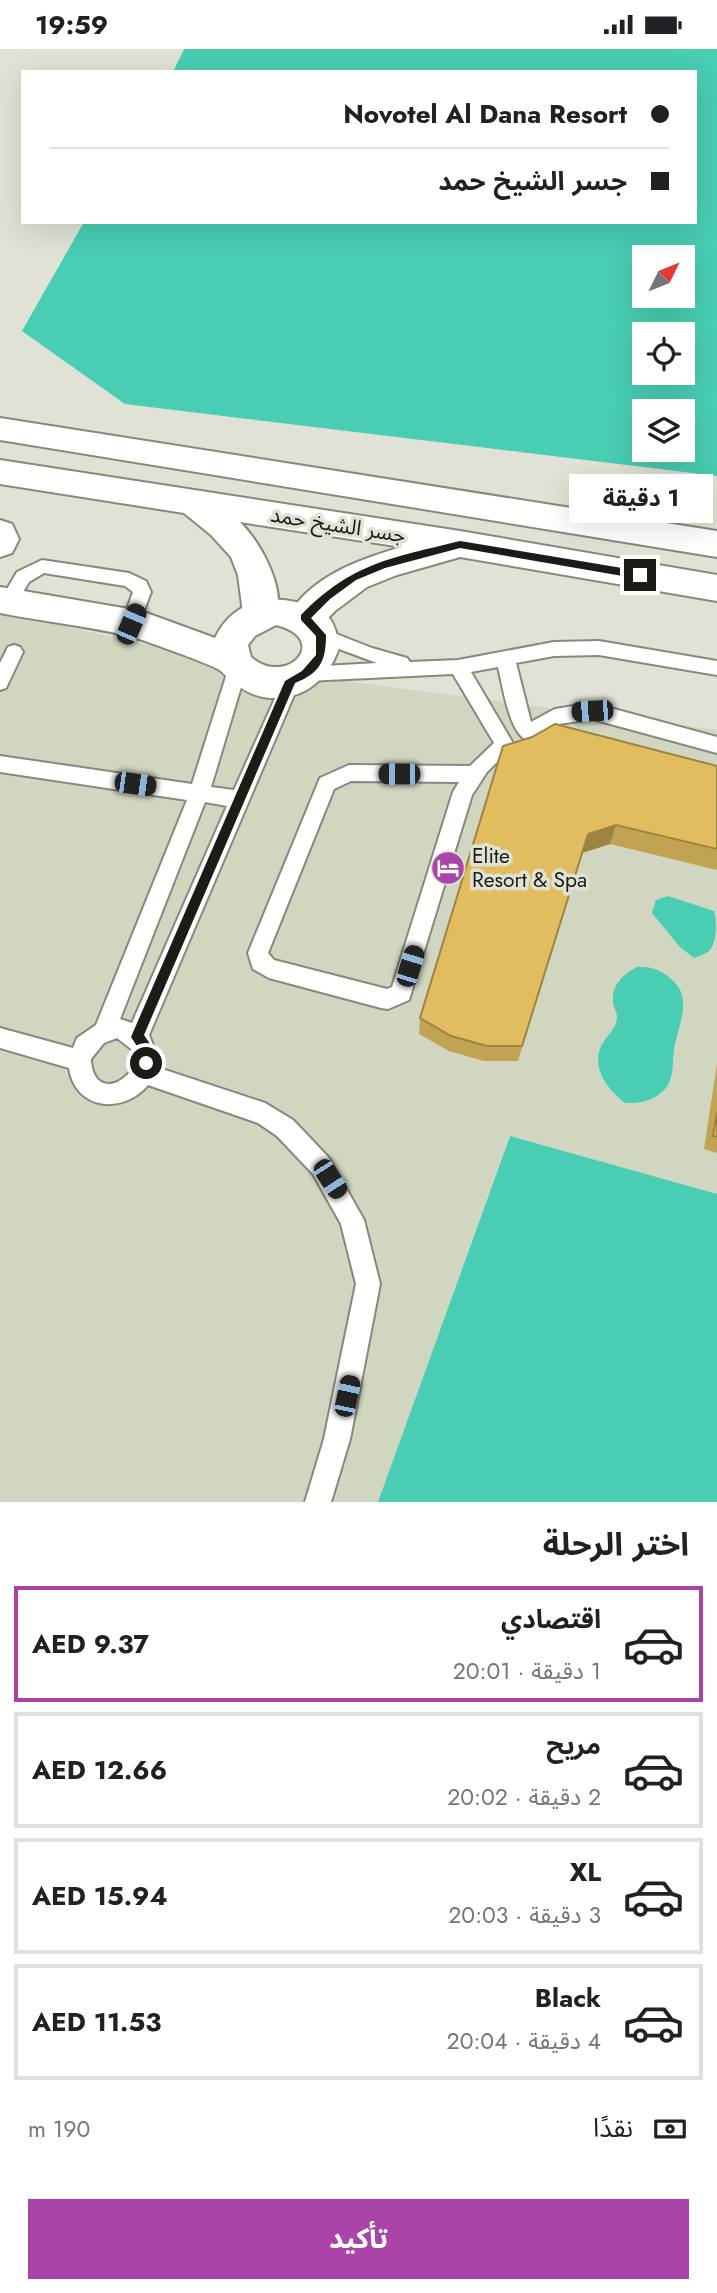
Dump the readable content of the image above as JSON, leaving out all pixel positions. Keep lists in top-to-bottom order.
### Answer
{
  "streets": {
    "main road": ["جسر الشيخ حمد"]
  },
  "places": {
    "hotel": ["Elite Resort & Spa"]
  },
  "north": "top right",
  "page": {
    "status": "19:59",
    "banner": ["Novotel Al Dana Resort", "جسر الشيخ حمد"],
    "bubble": "1 دقيقة",
    "heading": "اختر الرحلة",
    "list": [
      {
        "name": "اقتصادي",
        "note": "1 دقيقة · 20:01",
        "value": "AED 9.37"
      },
      {
        "name": "مريح",
        "note": "2 دقيقة · 20:02",
        "value": "AED 12.66"
      },
      {
        "name": "XL",
        "note": "3 دقيقة · 20:03",
        "value": "AED 15.94"
      },
      {
        "name": "Black",
        "note": "4 دقيقة · 20:04",
        "value": "AED 11.53"
      }
    ],
    "pay": ["نقدًا", "190 m"],
    "buttons": "تأكيد"
  }
}
